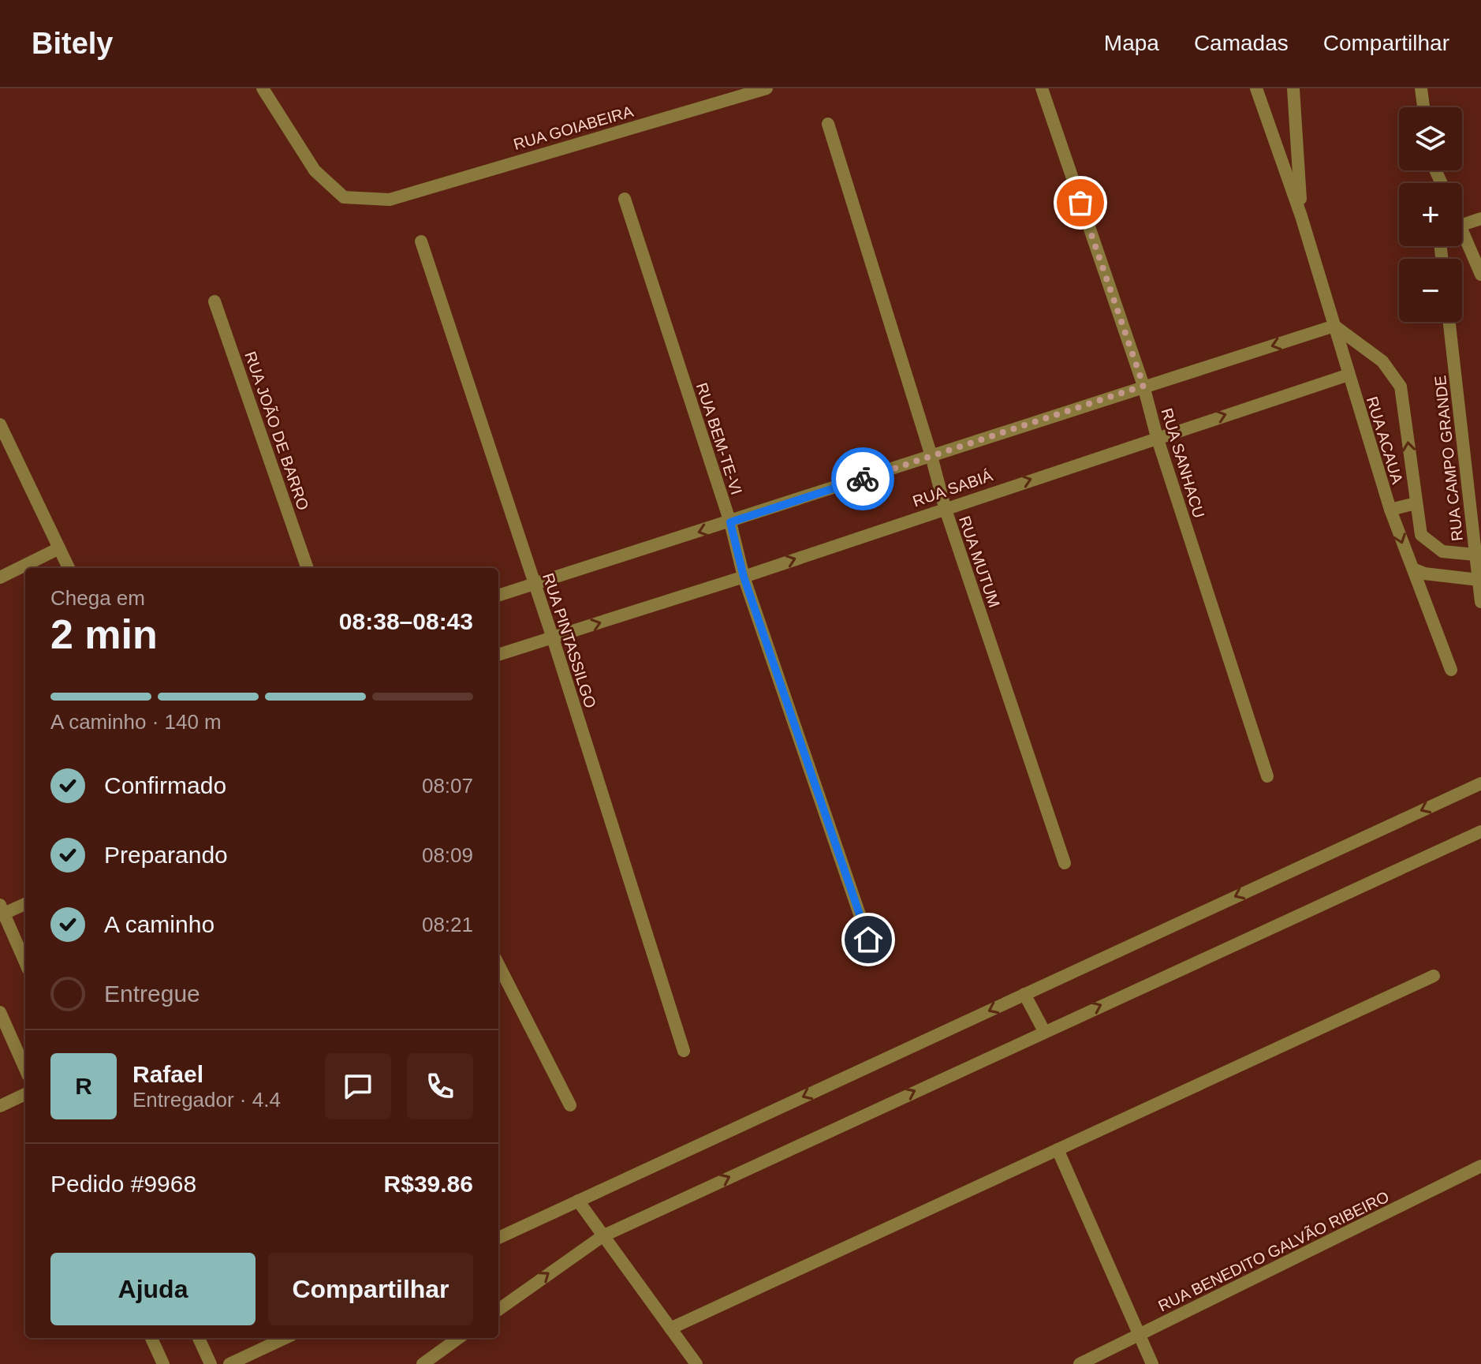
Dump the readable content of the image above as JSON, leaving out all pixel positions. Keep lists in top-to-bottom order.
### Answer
{
  "streets": {
    "street": [
      "RUA GOIABEIRA",
      "RUA JOÃO DE BARRO",
      "RUA BEM-TE-VI",
      "RUA ACAUA",
      "RUA CAMPO GRANDE",
      "RUA SANHACU",
      "RUA SABIÁ",
      "RUA MUTUM",
      "RUA PINTASSILGO",
      "RUA BENEDITO GALVÃO RIBEIRO"
    ]
  },
  "crossings": [
    ["RUA BEM-TE-VI", "RUA SABIÁ"],
    ["RUA ACAUA", "RUA SABIÁ"],
    ["RUA SANHACU", "RUA SABIÁ"],
    ["RUA SABIÁ", "RUA MUTUM"],
    ["RUA SABIÁ", "RUA PINTASSILGO"]
  ],
  "page": {
    "header": "Bitely",
    "nav": ["Mapa", "Camadas", "Compartilhar"],
    "map_buttons": ["+", "−"],
    "heading": ["2 min", "Chega em", "08:38–08:43"],
    "panel": [
      "Rafael",
      "Entregador · 4.4",
      "Pedido #9968",
      "R$39.86"
    ],
    "bar": "A caminho · 140 m",
    "list": [
      ["Confirmado", "08:07"],
      ["Preparando", "08:09"],
      ["A caminho", "08:21"],
      "Entregue"
    ],
    "round": "R",
    "buttons": ["Ajuda", "Compartilhar"]
  }
}
